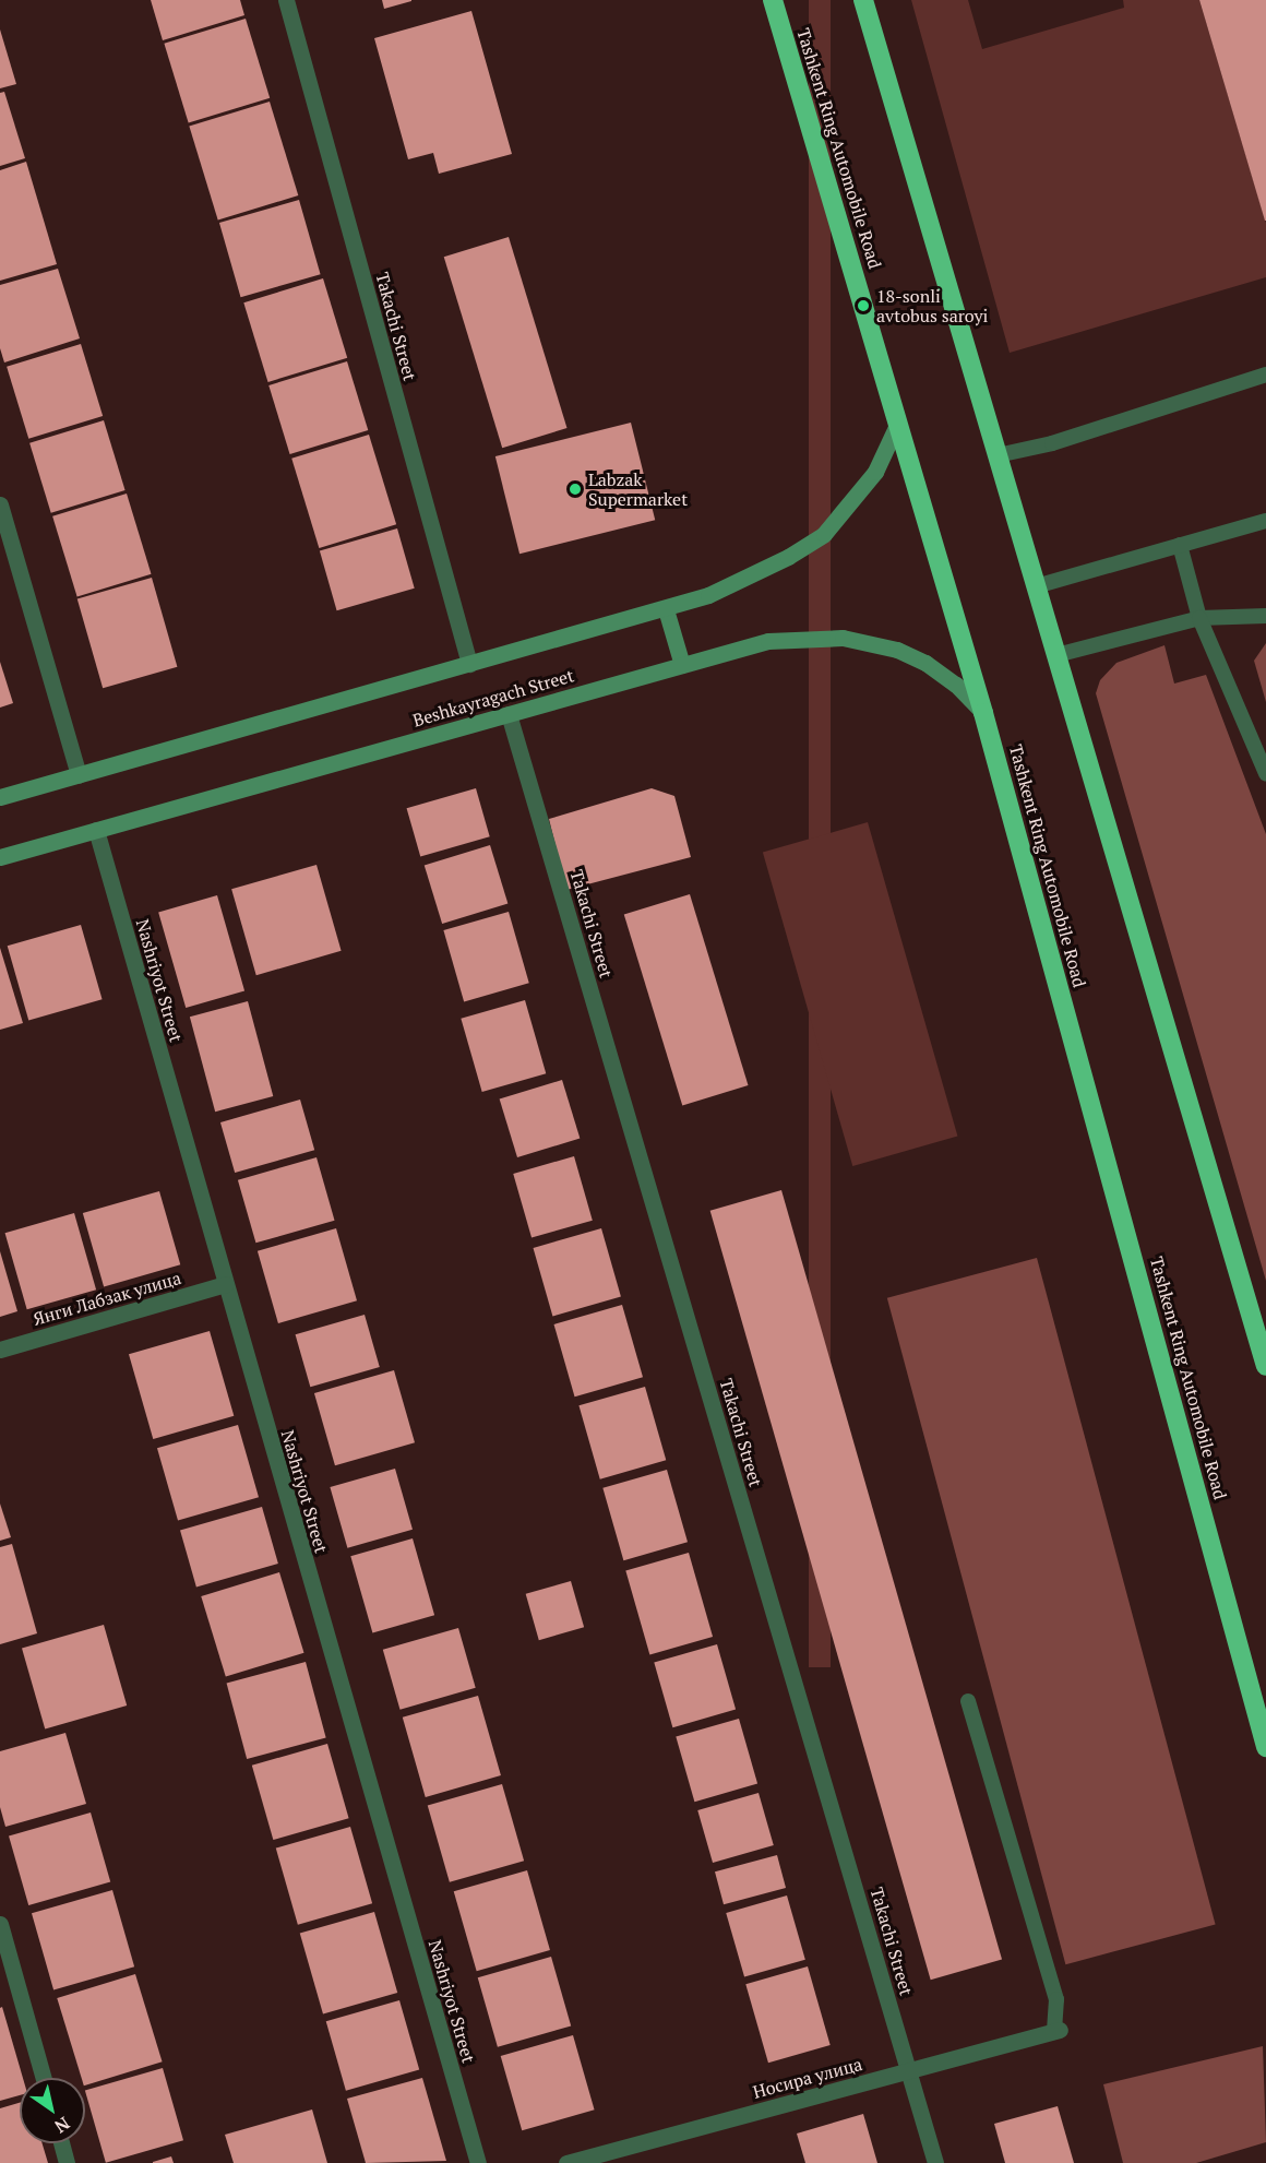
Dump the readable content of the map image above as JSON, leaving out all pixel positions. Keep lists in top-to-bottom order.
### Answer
{
  "streets": {
    "highway": ["Tashkent Ring Automobile Road"],
    "main road": ["Beshkayragach Street"],
    "street": [
      "Takachi Street",
      "Nashriyot Street",
      "Янги Лабзак улица",
      "Носира улица"
    ]
  },
  "crossings": [
    ["Tashkent Ring Automobile Road", "Beshkayragach Street"],
    ["Takachi Street", "Beshkayragach Street"],
    ["Takachi Street", "Носира улица"],
    ["Beshkayragach Street", "Nashriyot Street"],
    ["Nashriyot Street", "Янги Лабзак улица"]
  ],
  "places": ["18-sonli avtobus saroyi", "Labzak Supermarket"],
  "north": "bottom right"
}
